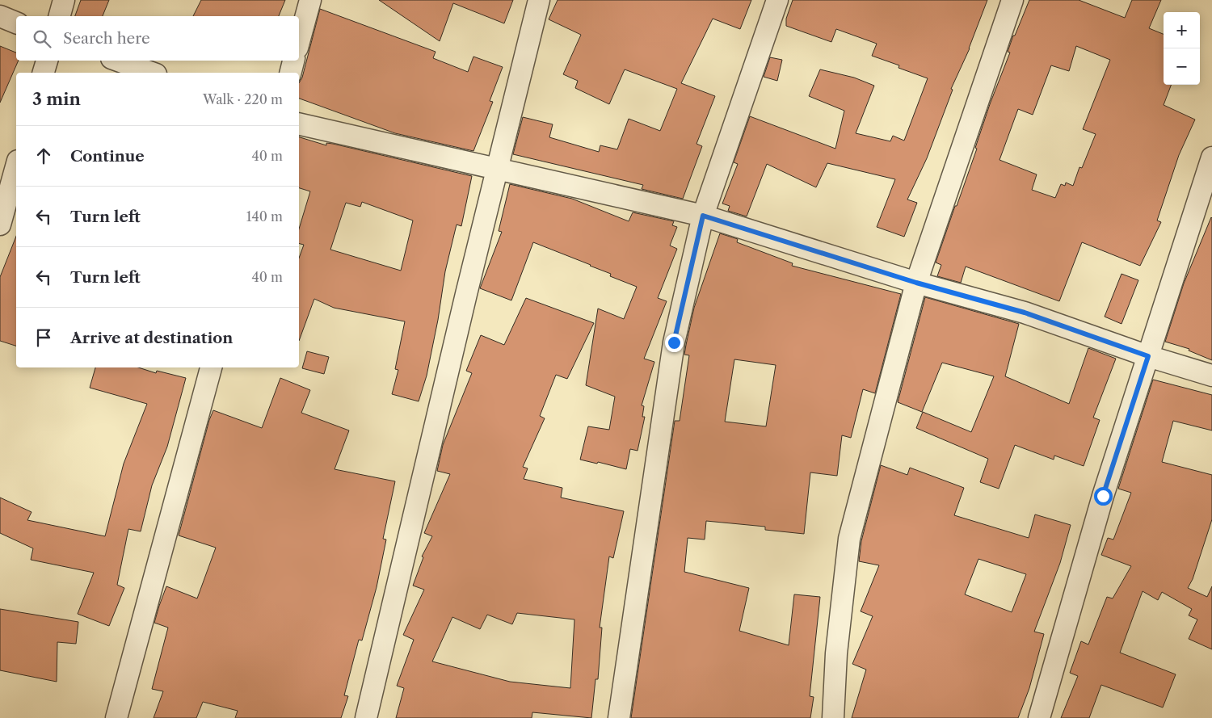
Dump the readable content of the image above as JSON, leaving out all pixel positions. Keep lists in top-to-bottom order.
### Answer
{
  "page": {
    "map_buttons": ["+", "−"],
    "search": "Search here",
    "heading": ["3 min", "Walk · 220 m"],
    "list": [
      ["Continue", "40 m"],
      ["Turn left", "140 m"],
      ["Turn left", "40 m"],
      "Arrive at destination"
    ]
  }
}
